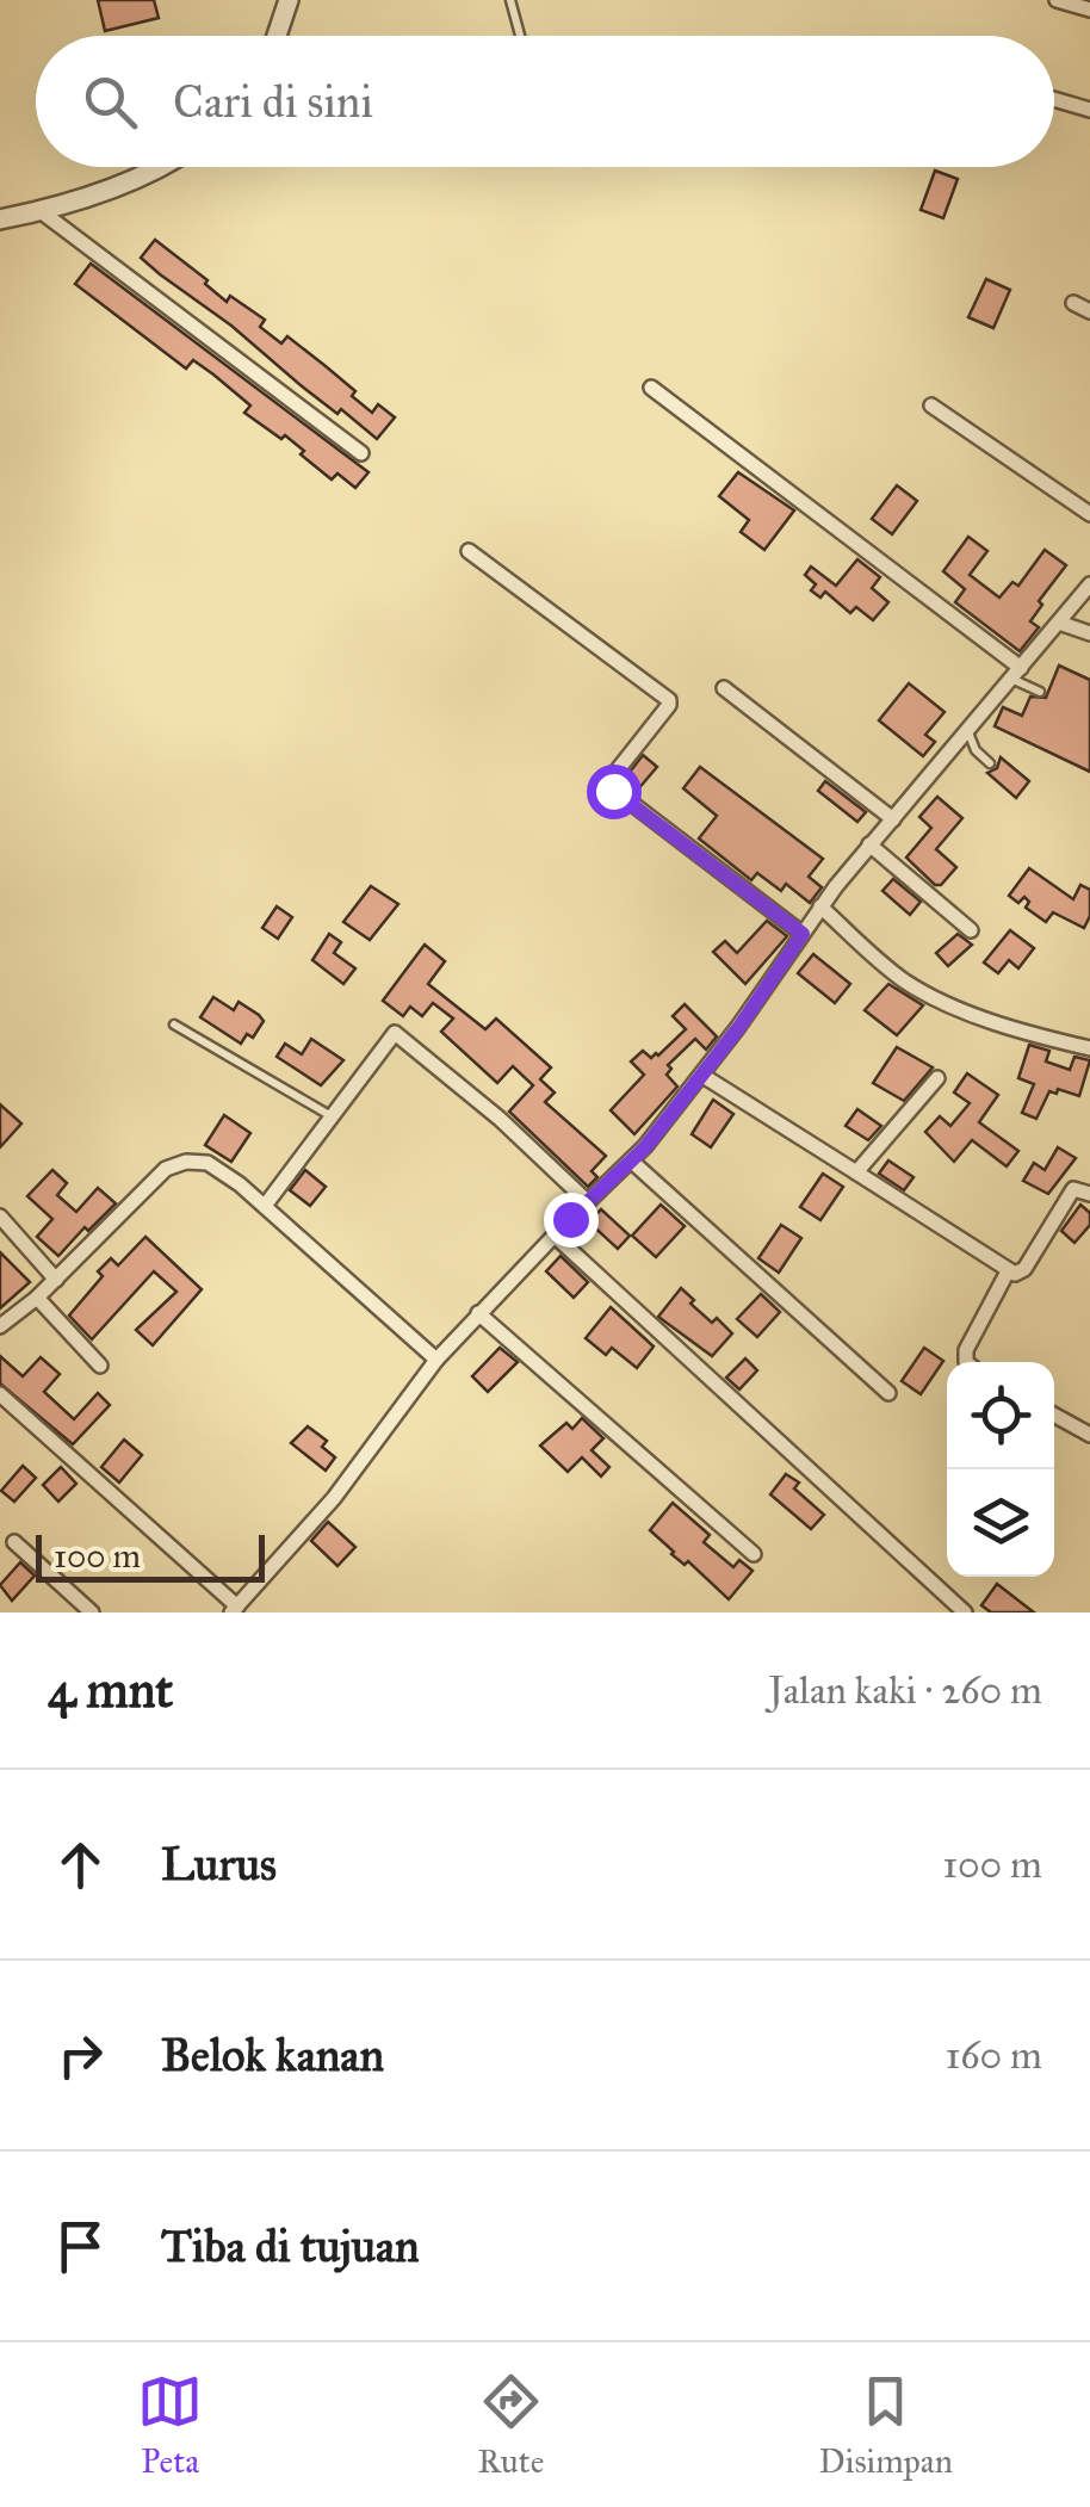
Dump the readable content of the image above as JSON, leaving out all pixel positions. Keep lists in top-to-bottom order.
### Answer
{
  "scale_bar": "100 m",
  "page": {
    "search": "Cari di sini",
    "scale": "100 m",
    "heading": ["4 mnt", "Jalan kaki · 260 m"],
    "list": [
      ["Lurus", "100 m"],
      ["Belok kanan", "160 m"],
      "Tiba di tujuan"
    ],
    "nav": ["Peta", "Rute", "Disimpan"]
  }
}
